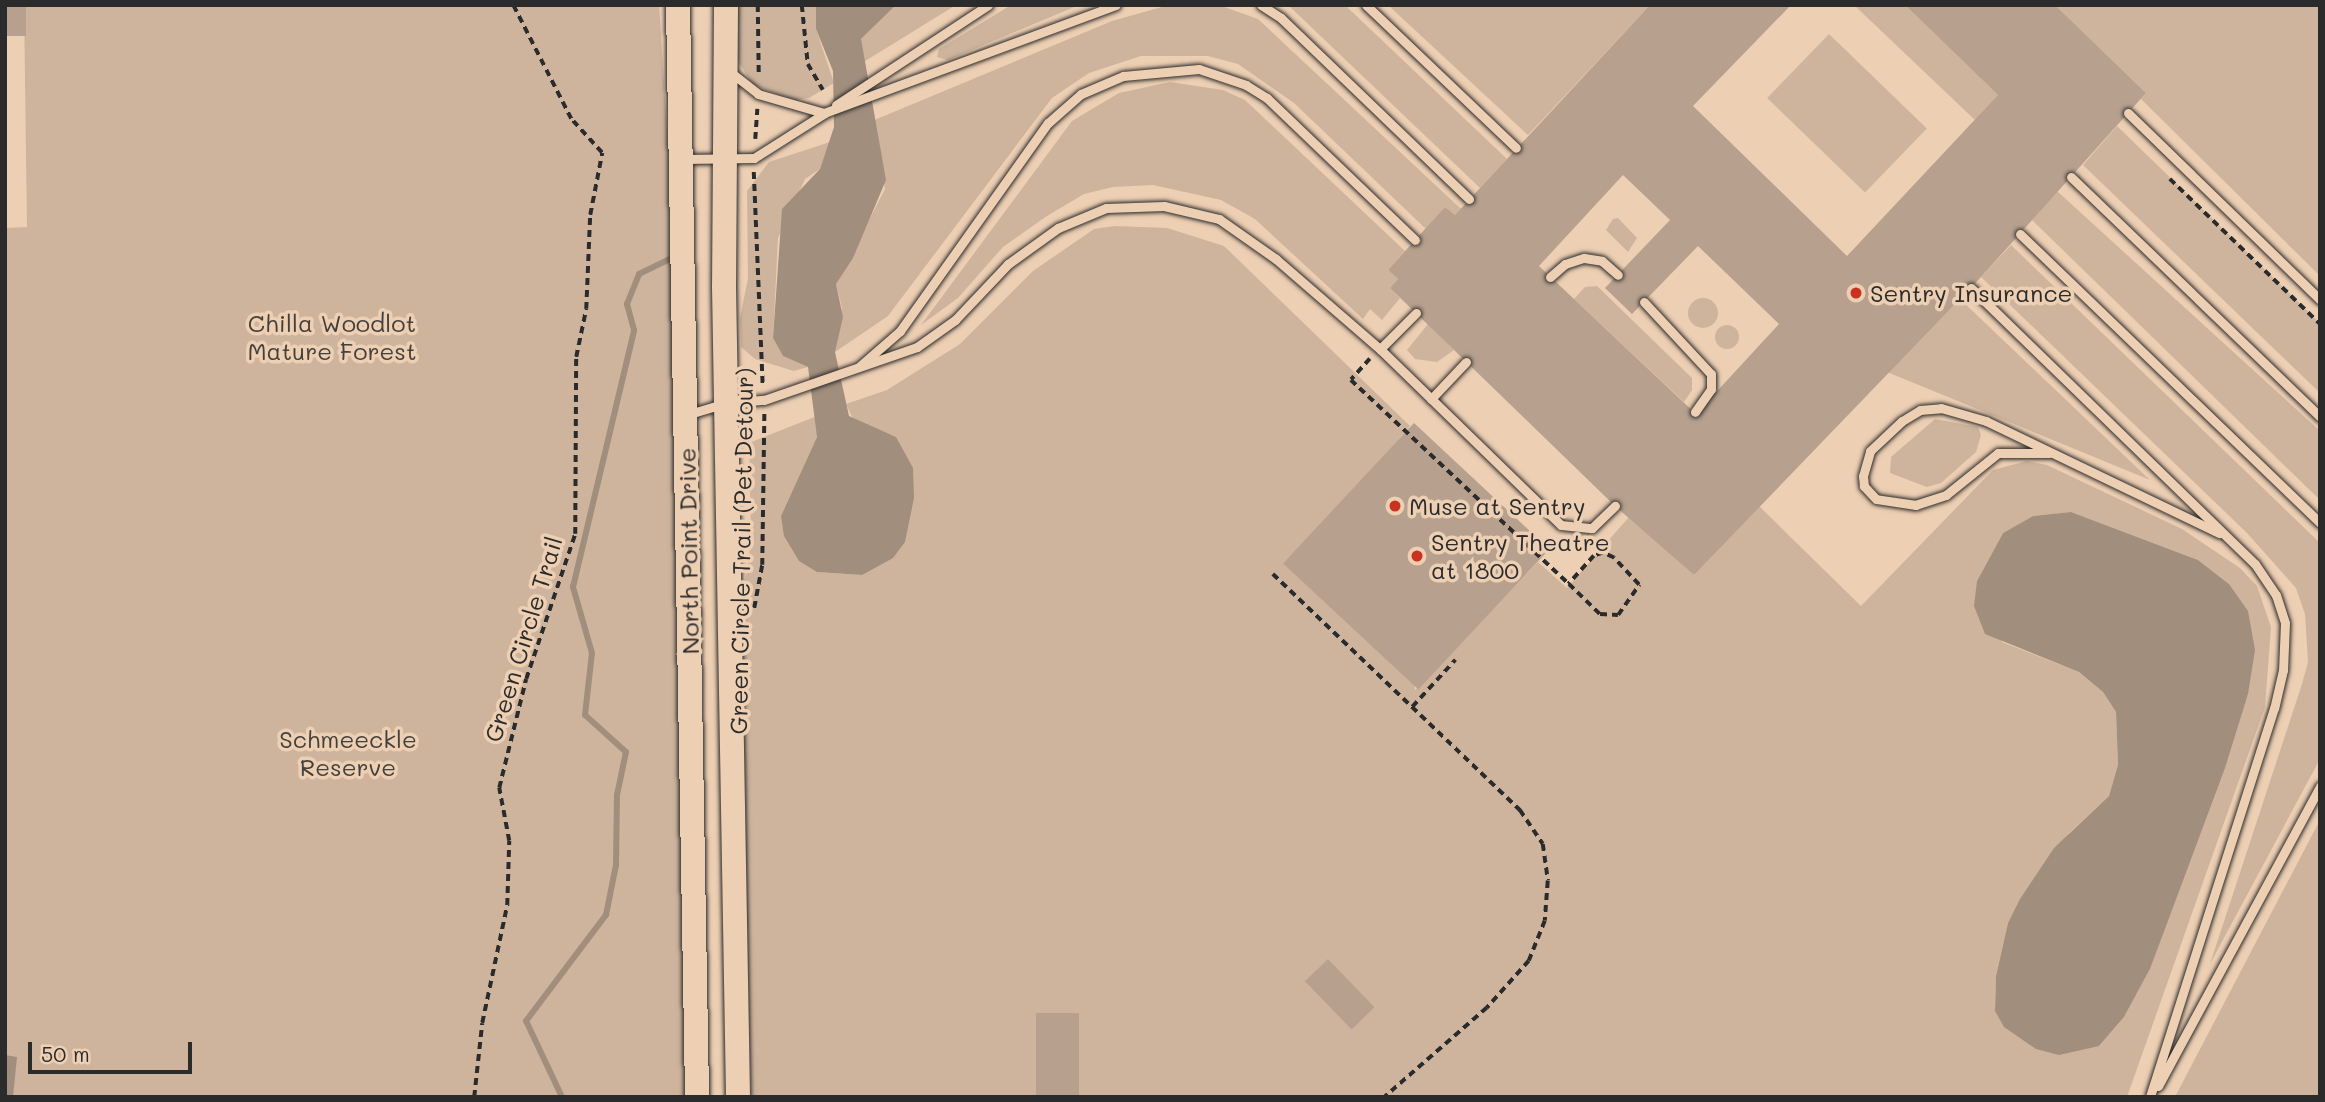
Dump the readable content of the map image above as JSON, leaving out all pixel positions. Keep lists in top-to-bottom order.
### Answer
{
  "streets": {
    "street": ["North Point Drive"],
    "path": ["Green Circle Trail (Pet Detour)", "Green Circle Trail"]
  },
  "parks": ["Chilla Woodlot Mature Forest", "Schmeeckle Reserve"],
  "places": ["Sentry Insurance", "Muse at Sentry", "Sentry Theatre at 1800"],
  "scale_bar": "50 m"
}
